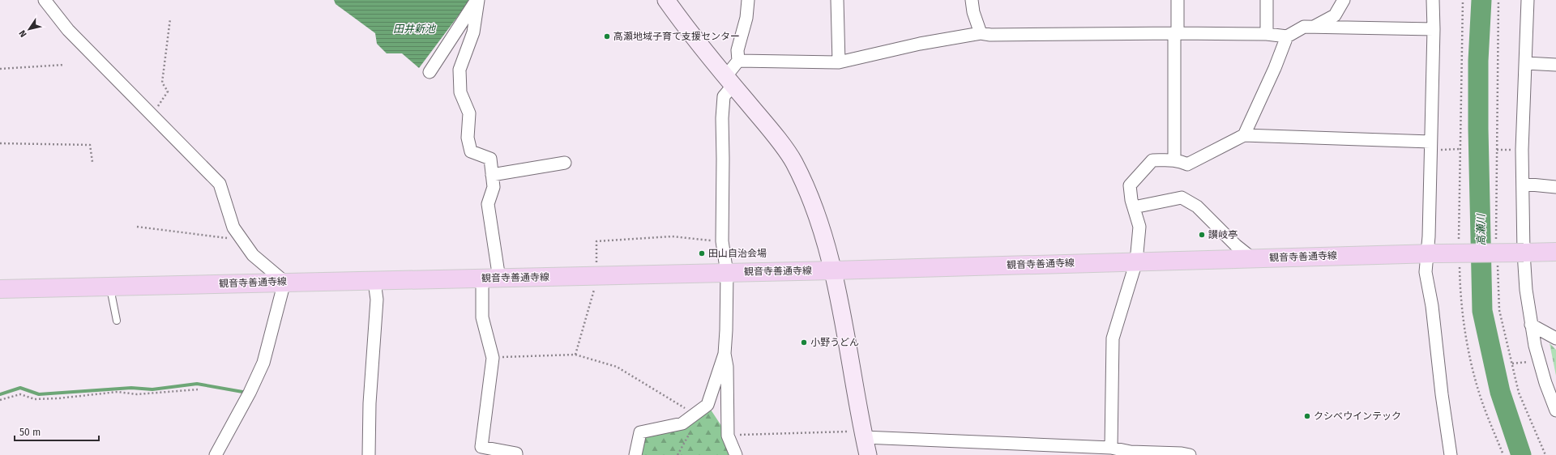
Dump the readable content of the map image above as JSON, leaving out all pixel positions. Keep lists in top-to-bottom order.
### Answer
{
  "streets": {
    "main road": ["観音寺善通寺線"]
  },
  "water": ["田井新池", "高瀬川"],
  "places": [
    "高瀬地域子育て支援センター",
    "讃岐亭",
    "田山自治会場",
    "小野うどん",
    "クシベウインテック"
  ],
  "scale_bar": "50 m",
  "north": "bottom left"
}
